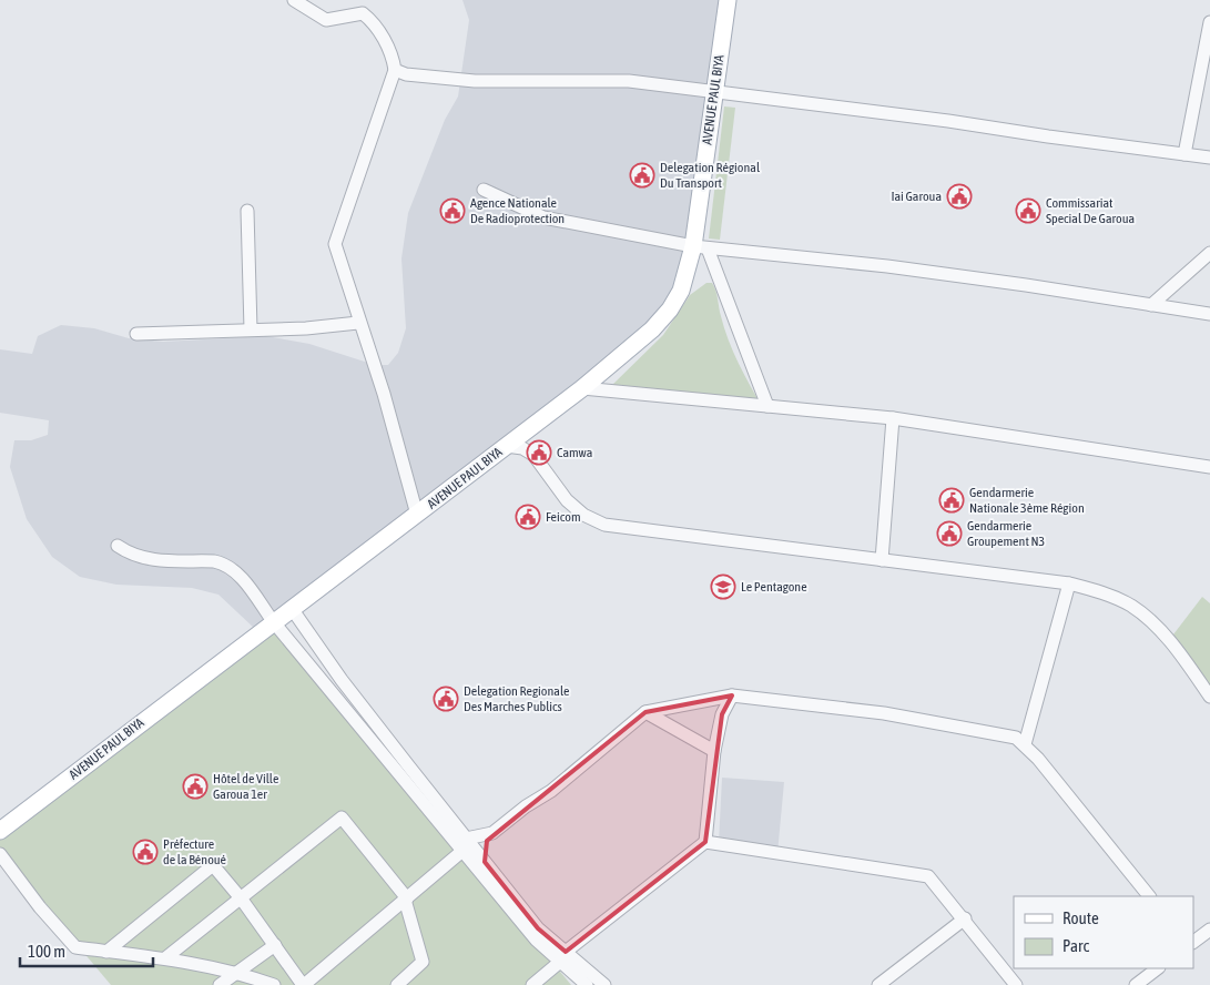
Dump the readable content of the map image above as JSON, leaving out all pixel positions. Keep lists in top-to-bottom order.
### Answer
{
  "streets": {
    "main road": ["AVENUE PAUL BIYA"]
  },
  "places": {
    "public building": [
      "Delegation Régional Du Transport",
      "Iai Garoua",
      "Agence Nationale De Radioprotection",
      "Commissariat Special De Garoua",
      "Camwa",
      "Gendarmerie Nationale 3ème Région",
      "Feicom",
      "Gendarmerie Groupement N3",
      "Delegation Regionale Des Marches Publics",
      "Hôtel de Ville Garoua 1er",
      "Préfecture de la Bénoué"
    ],
    "school or university": ["Le Pentagone"]
  },
  "legend": ["Route", "Parc"],
  "scale_bar": "100 m"
}
